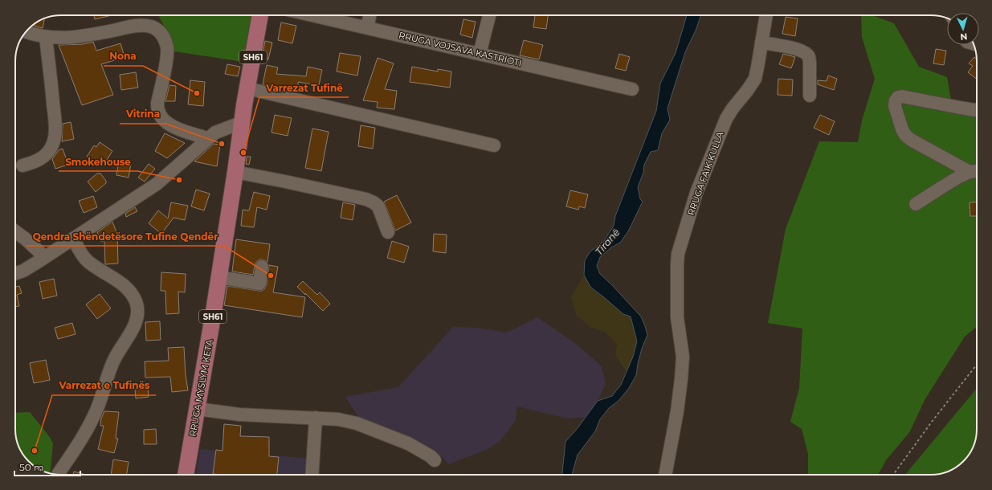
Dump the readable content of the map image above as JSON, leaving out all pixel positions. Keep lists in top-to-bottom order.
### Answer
{
  "streets": {
    "main road": ["SH61", "RRUGA MYSLYM KETA"],
    "street": ["RRUGA VOJSAVA KASTRIOTI", "RRUGA FAIK KULLA"]
  },
  "water": ["Tiranë"],
  "places": [
    "Nona",
    "Vitrina",
    "Varrezat Tufinë",
    "Smokehouse",
    "Qendra Shëndetësore Tufine Qendër",
    "Varrezat e Tufinës"
  ],
  "scale_bar": "50 m",
  "north": "bottom"
}
